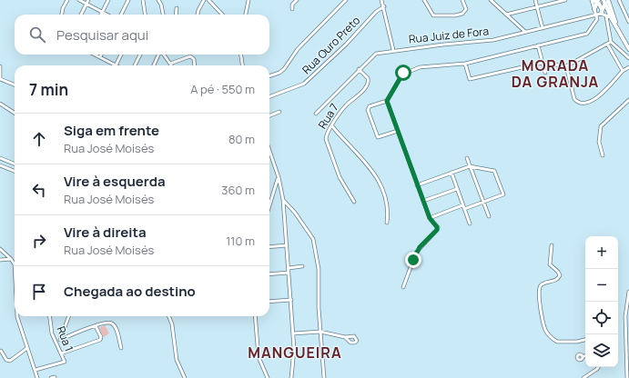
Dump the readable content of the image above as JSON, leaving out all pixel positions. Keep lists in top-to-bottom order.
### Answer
{
  "streets": {
    "street": [
      "Rua Juiz de Fora",
      "Rua Ouro Preto",
      "Rua 7",
      "Rua 1"
    ]
  },
  "crossings": [
    ["Rua Juiz de Fora", "Rua 7"]
  ],
  "districts": ["MORADA DA GRANJA", "MANGUEIRA"],
  "page": {
    "search": "Pesquisar aqui",
    "heading": ["7 min", "A pé · 550 m"],
    "list": [
      ["Siga em frente", "Rua José Moisés", "80 m"],
      ["Vire à esquerda", "Rua José Moisés", "360 m"],
      ["Vire à direita", "Rua José Moisés", "110 m"],
      "Chegada ao destino"
    ],
    "map_buttons": ["+", "−"]
  }
}
